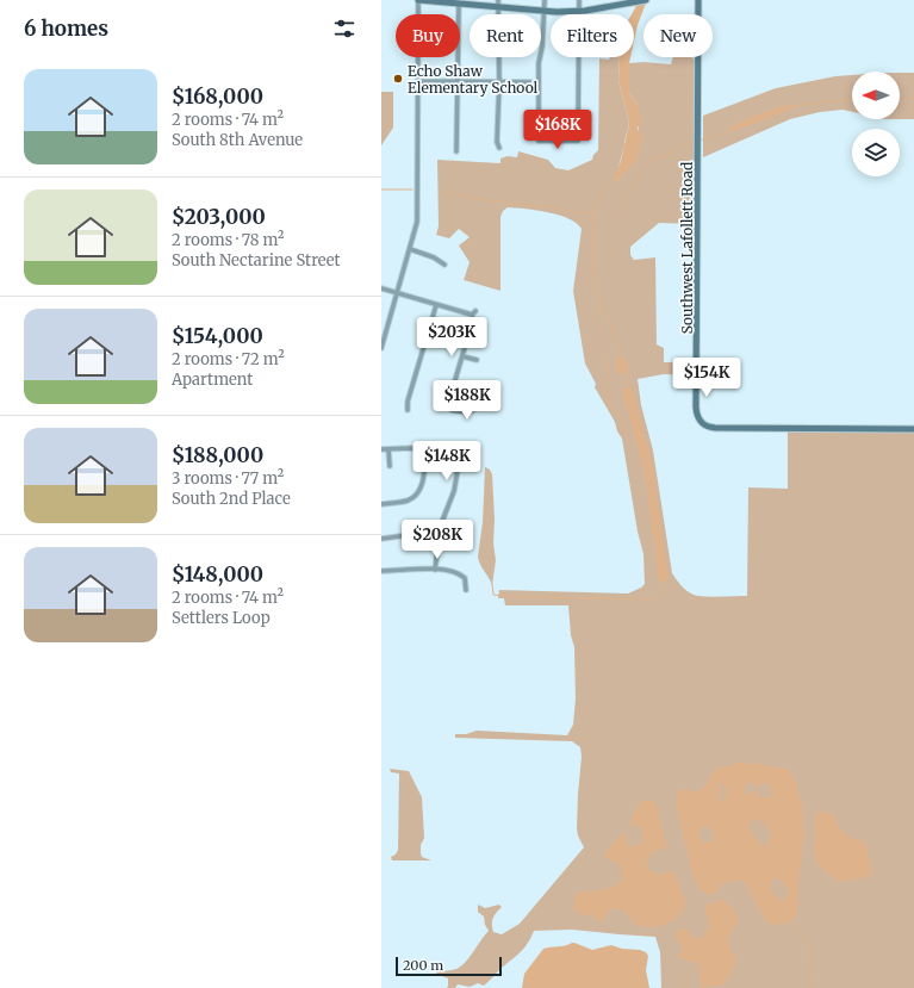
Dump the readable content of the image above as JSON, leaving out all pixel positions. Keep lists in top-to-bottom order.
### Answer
{
  "streets": {
    "street": ["Southwest Lafollett Road"]
  },
  "places": ["Echo Shaw Elementary School"],
  "scale_bar": "200 m",
  "north": "left",
  "page": {
    "heading": "6 homes",
    "chip": [
      "Buy",
      "Rent",
      "Filters",
      "New"
    ],
    "list": [
      {
        "name": "$168,000",
        "note": "2 rooms · 74 m² · South 8th Avenue"
      },
      {
        "name": "$203,000",
        "note": "2 rooms · 78 m² · South Nectarine Street"
      },
      {
        "name": "$154,000",
        "note": "2 rooms · 72 m² · Apartment"
      },
      {
        "name": "$188,000",
        "note": "3 rooms · 77 m² · South 2nd Place"
      },
      {
        "name": "$148,000",
        "note": "2 rooms · 74 m² · Settlers Loop"
      }
    ],
    "price": [
      "$168K",
      "$203K",
      "$154K",
      "$188K",
      "$148K",
      "$208K"
    ],
    "scale": "200 m"
  }
}
